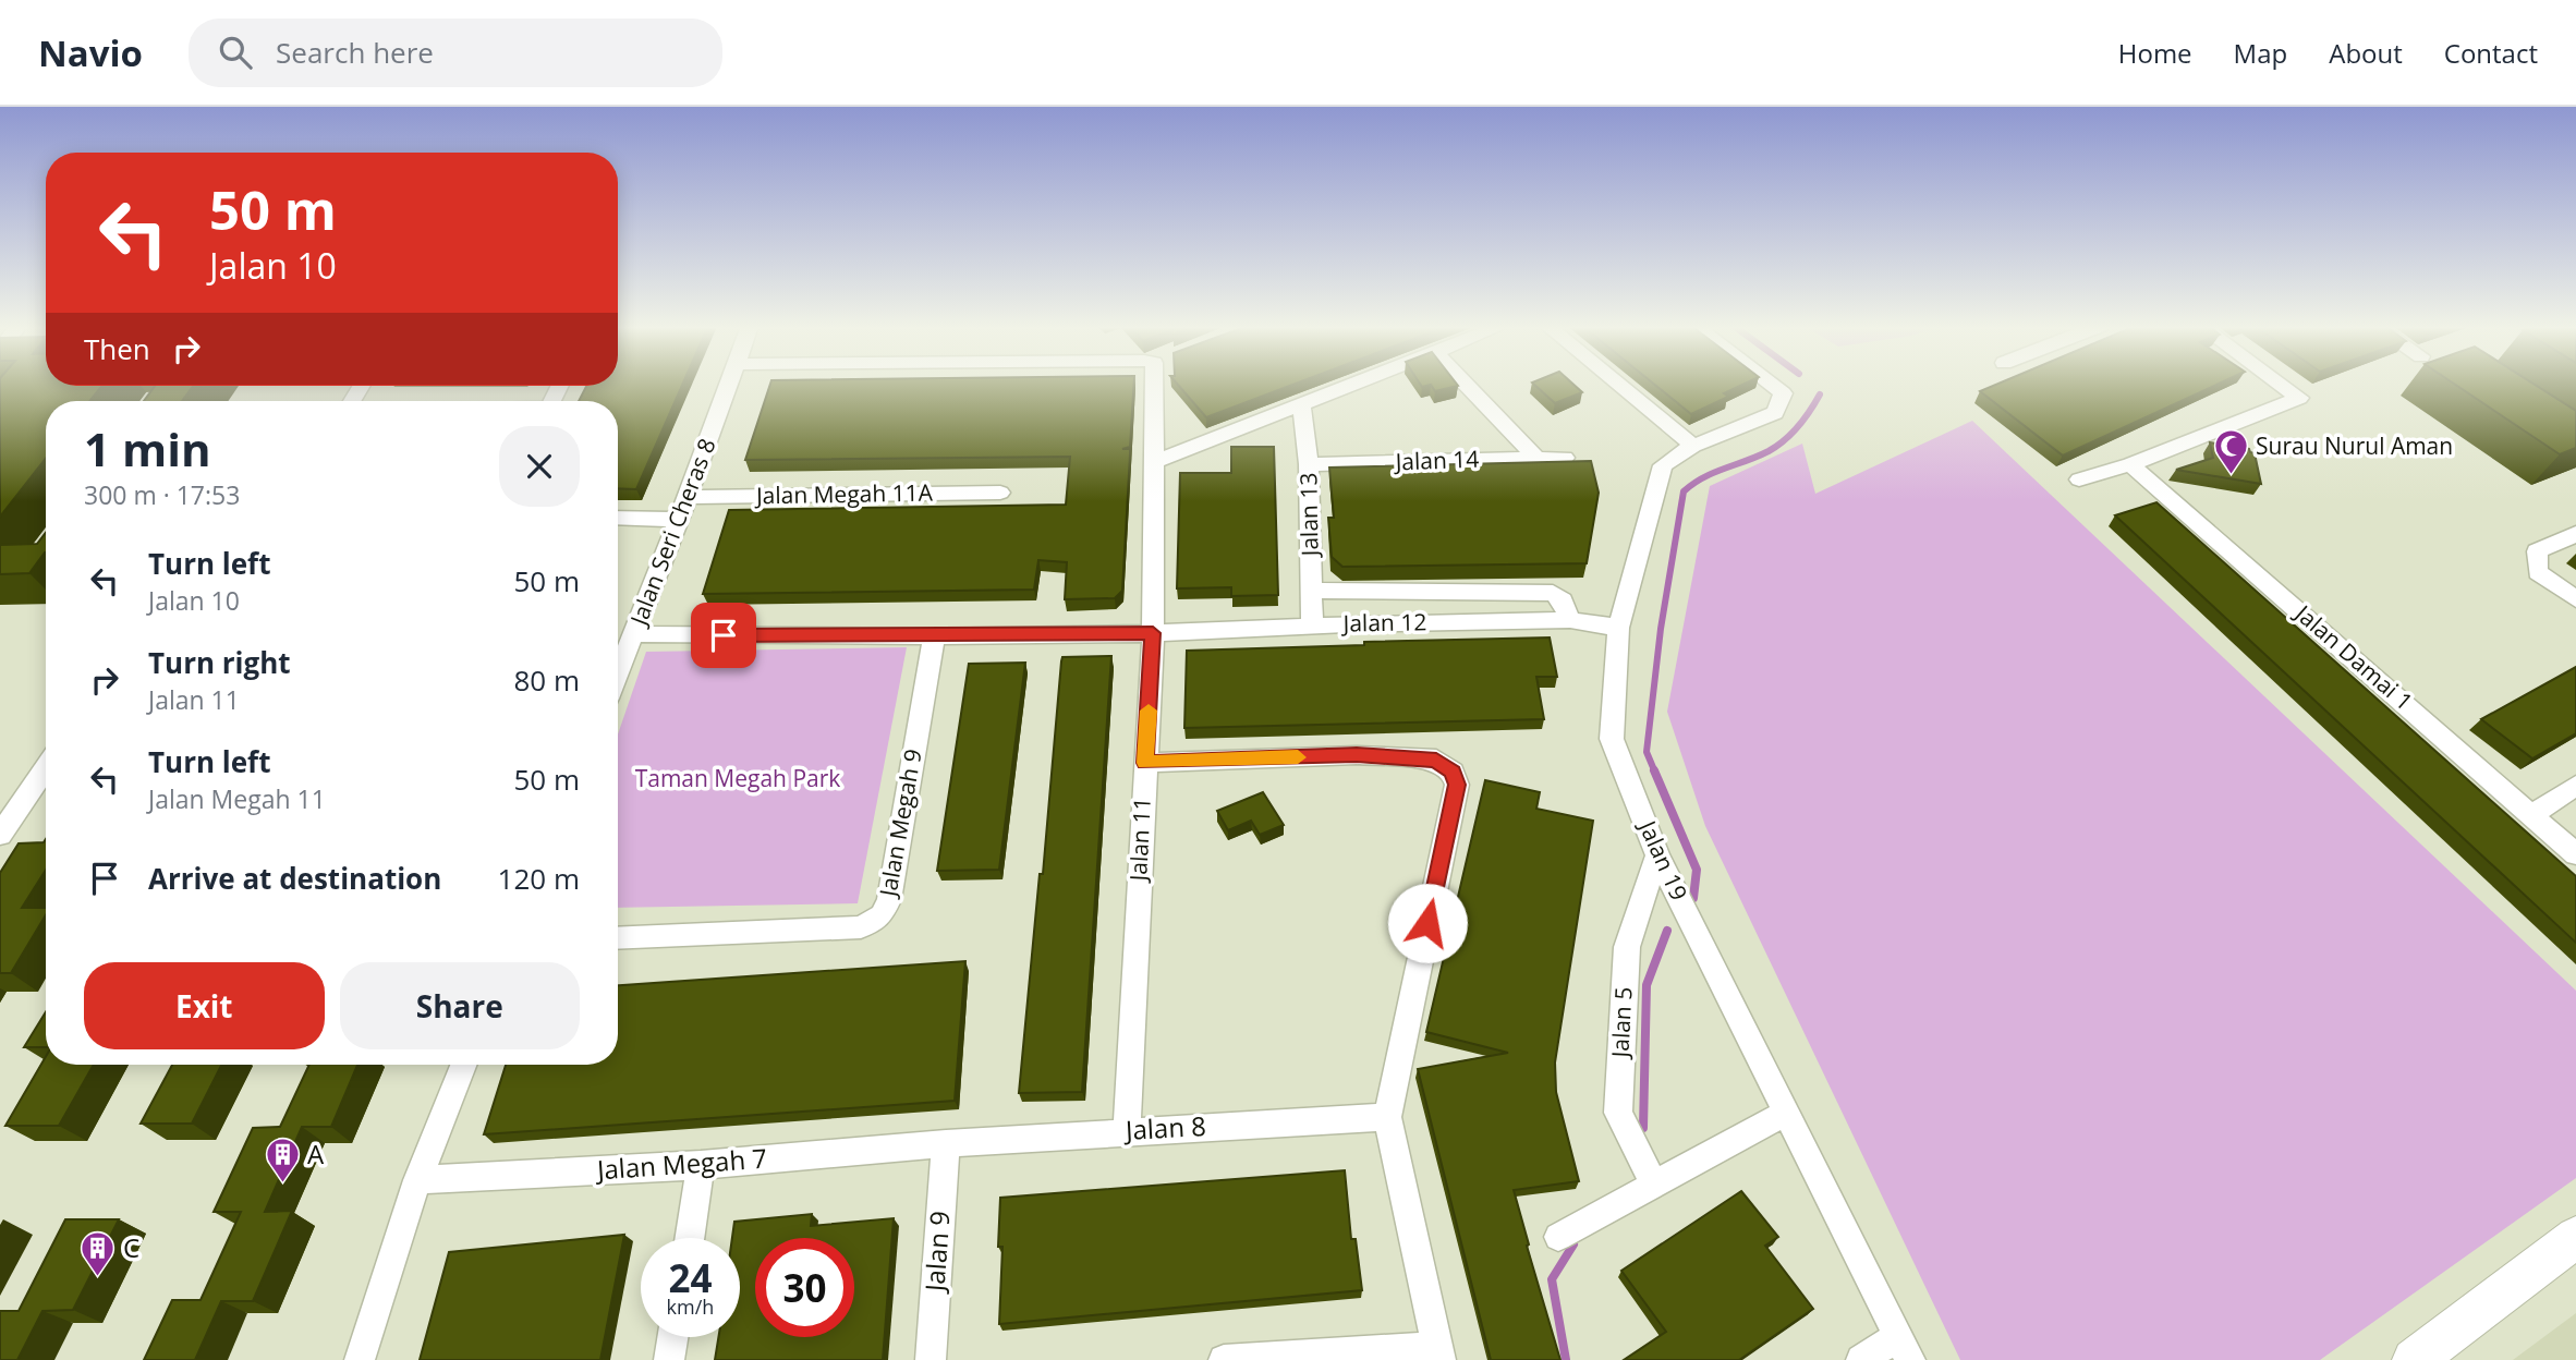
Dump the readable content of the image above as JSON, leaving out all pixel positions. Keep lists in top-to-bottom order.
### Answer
{
  "streets": {
    "street": [
      "Jalan 14",
      "Jalan Megah 11A",
      "Jalan 13",
      "Jalan Seri Cheras 8",
      "Jalan 12",
      "Jalan Damai 1",
      "Jalan Megah 9",
      "Jalan 11",
      "Jalan 19",
      "Jalan 5",
      "Jalan 8",
      "Jalan Megah 7",
      "Jalan 9"
    ]
  },
  "crossings": [
    ["Jalan 14", "Jalan 13"],
    ["Jalan Megah 11A", "Jalan Seri Cheras 8"],
    ["Jalan 13", "Jalan 12"],
    ["Jalan Seri Cheras 8", "Jalan 12"],
    ["Jalan 12", "Jalan Megah 9"],
    ["Jalan 12", "Jalan 11"],
    ["Jalan 12", "Jalan 19"],
    ["Jalan 11", "Jalan 8"],
    ["Jalan 19", "Jalan 5"],
    ["Jalan 8", "Jalan Megah 7"],
    ["Jalan 8", "Jalan 9"],
    ["Jalan Megah 7", "Jalan 9"]
  ],
  "parks": ["Taman Megah Park"],
  "places": {
    "mosque": ["Surau Nurul Aman"],
    "building": ["A", "C"]
  },
  "page": {
    "header": "Navio",
    "search": "Search here",
    "nav": [
      "Home",
      "Map",
      "About",
      "Contact"
    ],
    "turn": ["50 m", "Jalan 10"],
    "then": "Then",
    "heading": ["1 min", "300 m · 17:53"],
    "list": [
      {
        "name": "Turn left",
        "note": "Jalan 10",
        "value": "50 m"
      },
      {
        "name": "Turn right",
        "note": "Jalan 11",
        "value": "80 m"
      },
      {
        "name": "Turn left",
        "note": "Jalan Megah 11",
        "value": "50 m"
      },
      {
        "name": "Arrive at destination",
        "value": "120 m"
      }
    ],
    "buttons": ["Exit", "Share"],
    "speed": "24 km/h",
    "limit": "30"
  }
}
